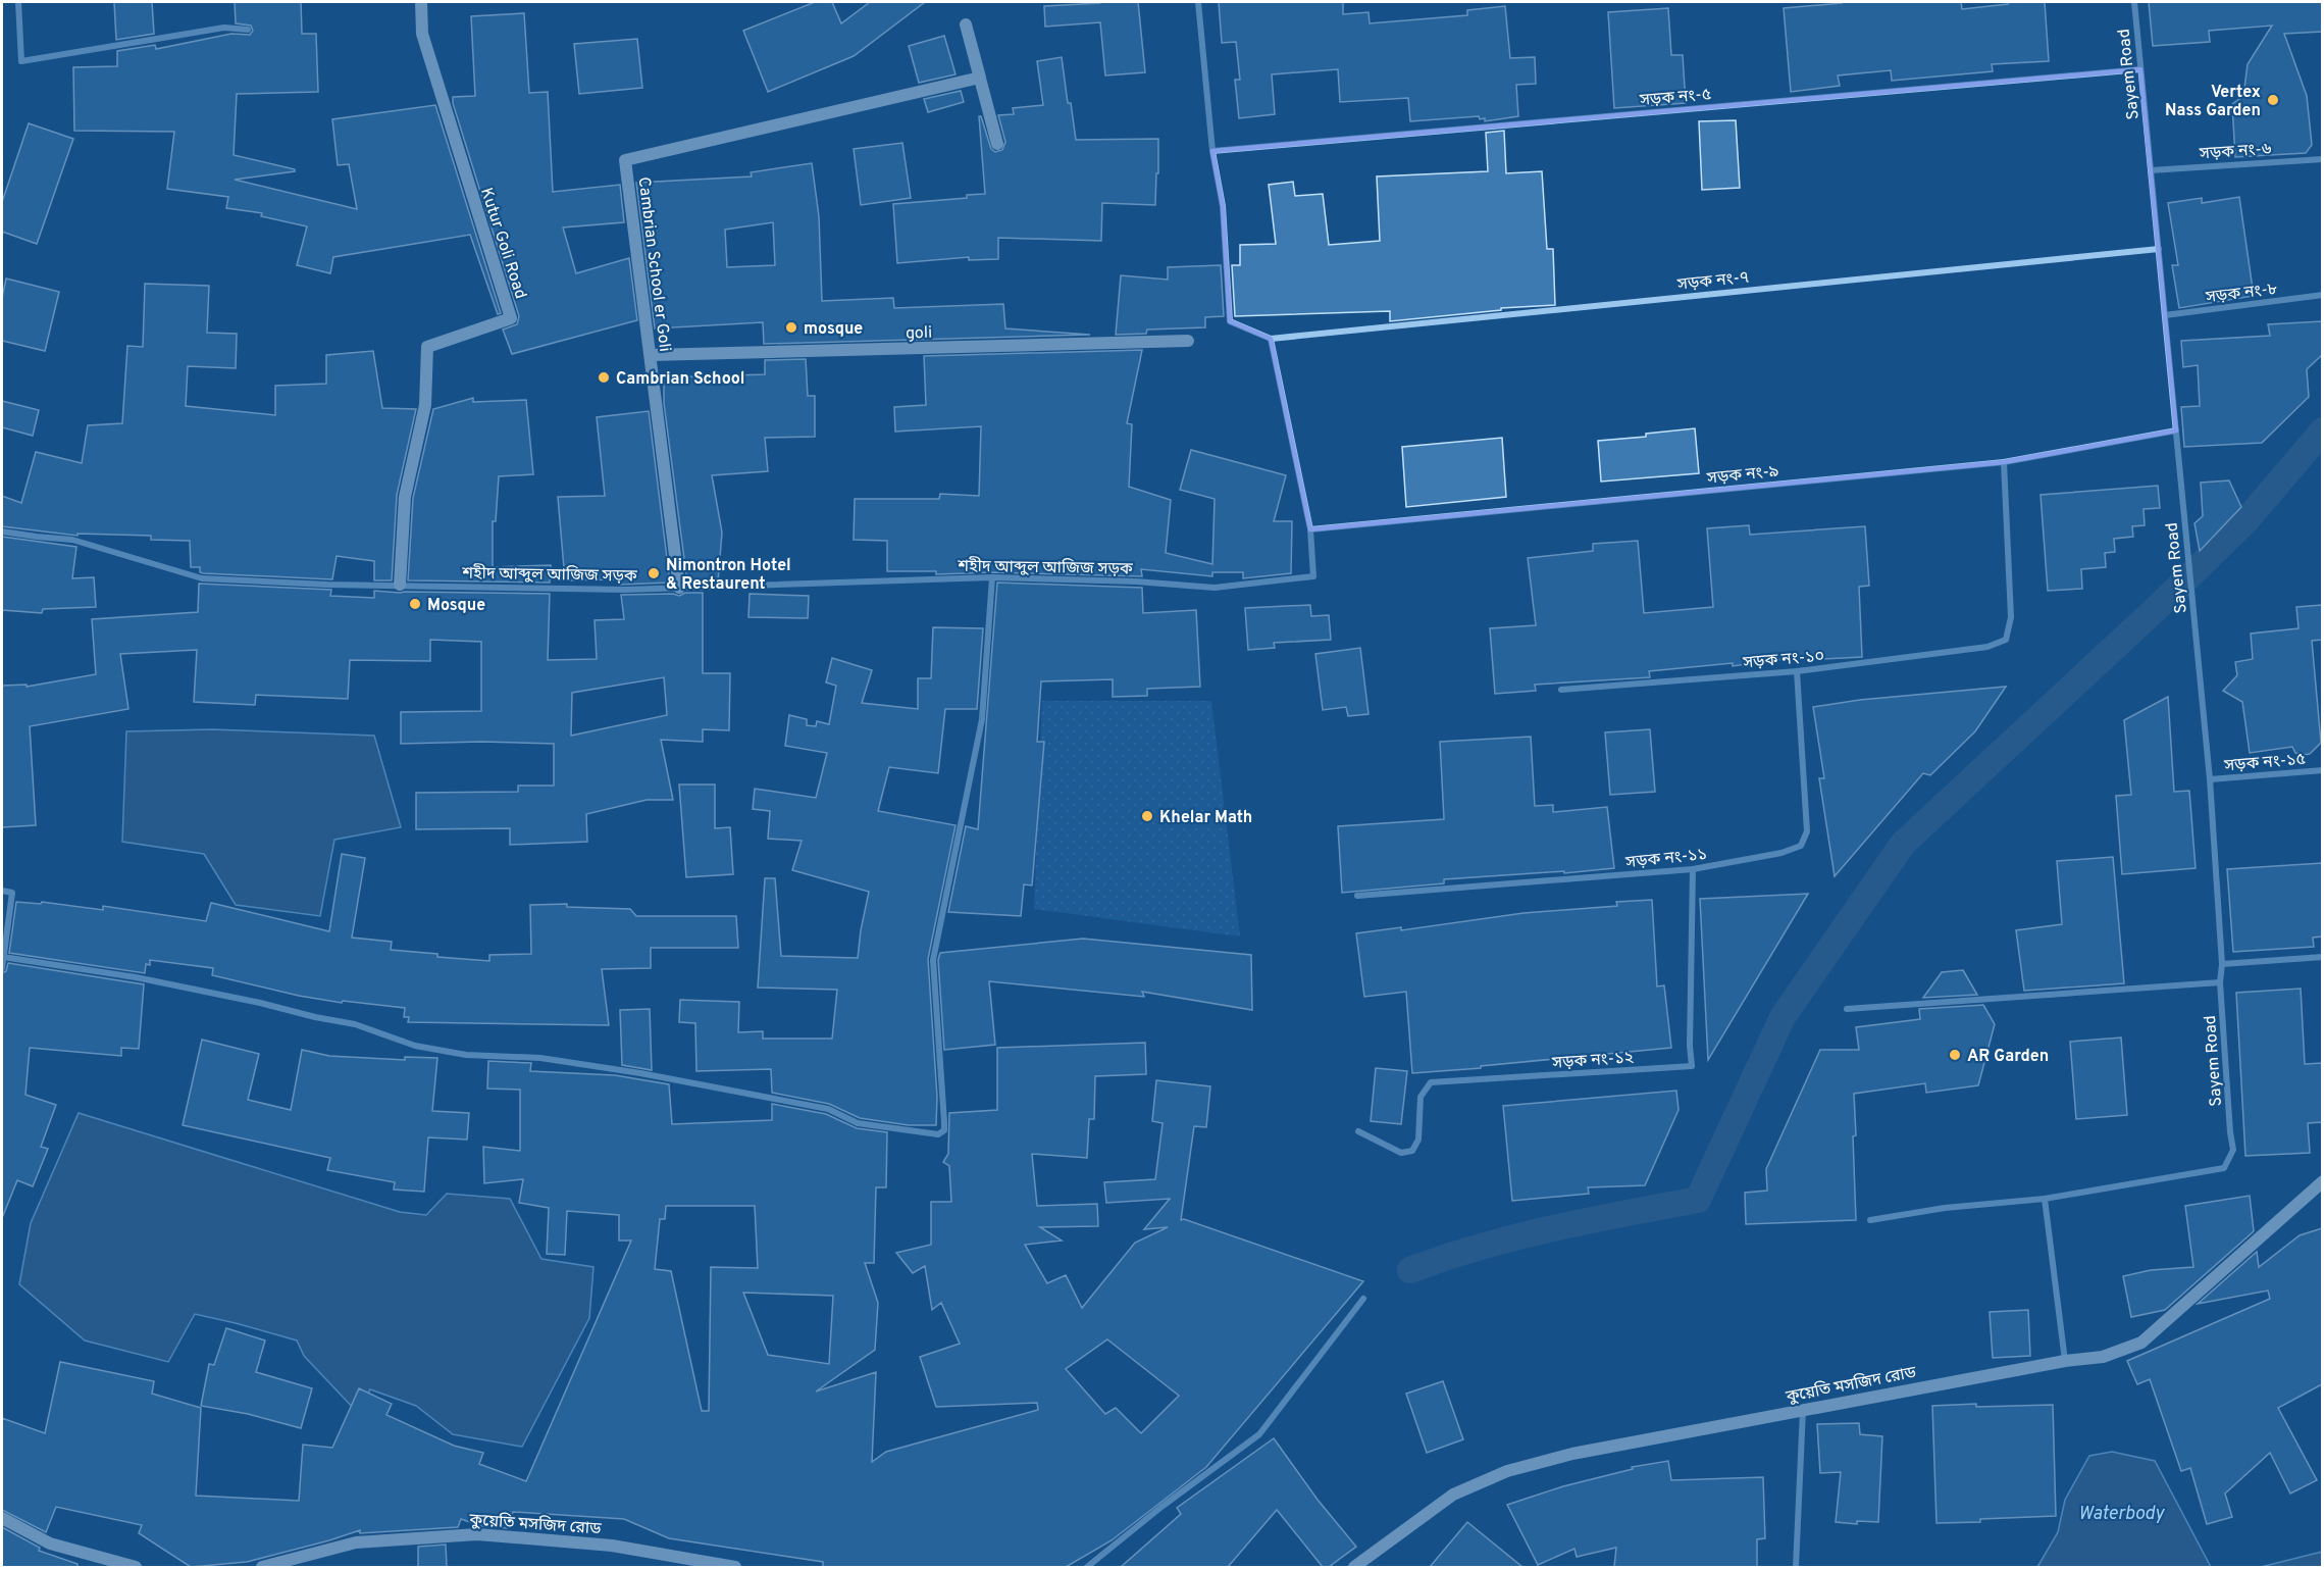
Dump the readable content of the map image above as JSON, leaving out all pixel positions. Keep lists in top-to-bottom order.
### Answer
{
  "streets": {
    "street": [
      "Sayem Road",
      "সড়ক নং-৫",
      "সড়ক নং-৬",
      "Kutur Goli Road",
      "Cambrian School er Goli",
      "সড়ক নং-৭",
      "সড়ক নং-৮",
      "goli",
      "সড়ক নং-৯",
      "শহীদ আব্দুল আজিজ সড়ক",
      "সড়ক নং-১০",
      "সড়ক নং-১৫",
      "সড়ক নং-১১",
      "সড়ক নং-১২",
      "কুয়েতি মসজিদ রোড"
    ]
  },
  "crossings": [
    ["Sayem Road", "সড়ক নং-৫"],
    ["Sayem Road", "সড়ক নং-৬"],
    ["Sayem Road", "সড়ক নং-৭"],
    ["Sayem Road", "সড়ক নং-৮"],
    ["Sayem Road", "সড়ক নং-৯"],
    ["Sayem Road", "সড়ক নং-১৫"],
    ["Kutur Goli Road", "শহীদ আব্দুল আজিজ সড়ক"],
    ["Cambrian School er Goli", "goli"],
    ["Cambrian School er Goli", "শহীদ আব্দুল আজিজ সড়ক"],
    ["সড়ক নং-৯", "শহীদ আব্দুল আজিজ সড়ক"],
    ["সড়ক নং-৯", "সড়ক নং-১০"],
    ["সড়ক নং-১০", "সড়ক নং-১১"],
    ["সড়ক নং-১১", "সড়ক নং-১২"]
  ],
  "water": ["Waterbody"],
  "places": [
    "Vertex Nass Garden",
    "mosque",
    "Cambrian School",
    "Nimontron Hotel & Restaurent",
    "Mosque",
    "Khelar Math",
    "AR Garden"
  ]
}
